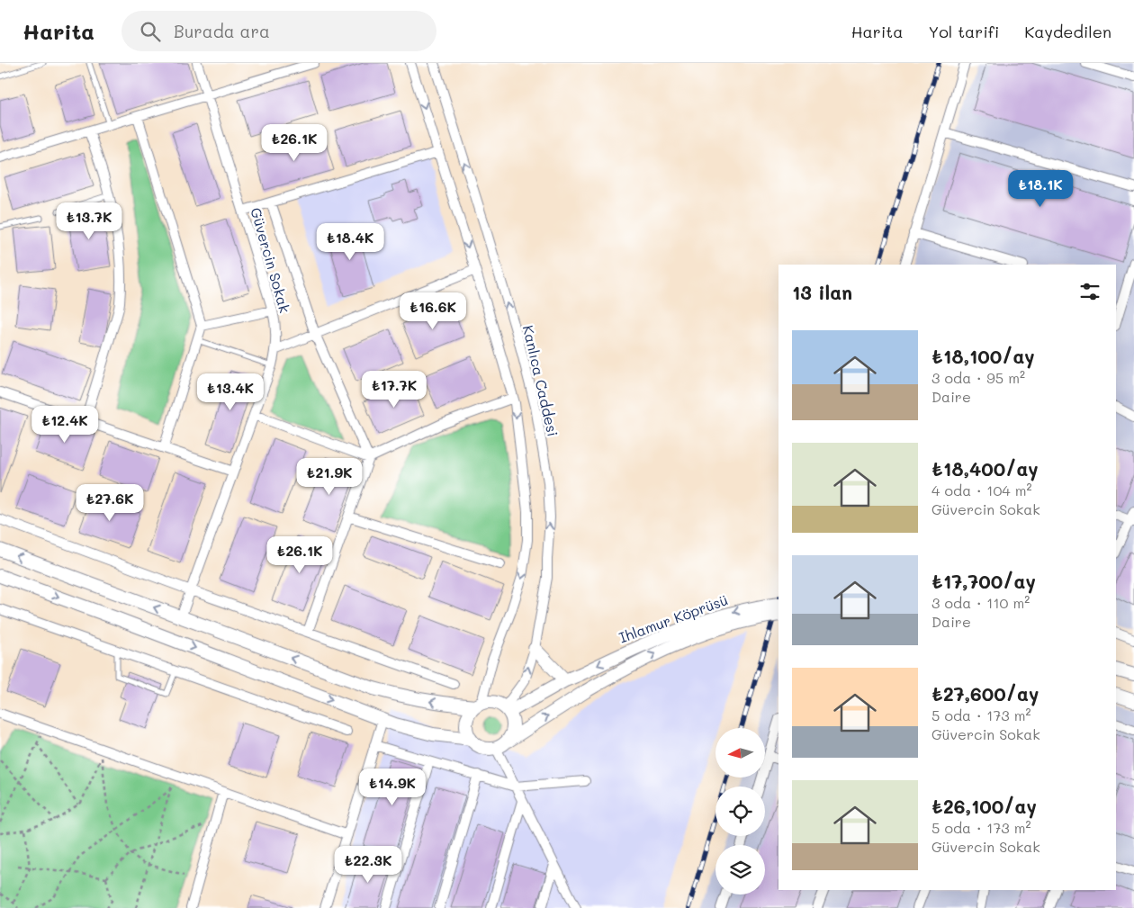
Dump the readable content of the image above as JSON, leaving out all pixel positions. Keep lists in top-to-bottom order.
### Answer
{
  "streets": {
    "street": ["Güvercin Sokak", "Kanlıca Caddesi", "Ihlamur Köprüsü"]
  },
  "crossings": [
    ["Kanlıca Caddesi", "Ihlamur Köprüsü"]
  ],
  "north": "left",
  "page": {
    "header": "Harita",
    "search": "Burada ara",
    "nav": ["Harita", "Yol tarifi", "Kaydedilen"],
    "price": [
      "₺26.1K",
      "₺18.1K",
      "₺13.7K",
      "₺18.4K",
      "₺16.6K",
      "₺17.7K",
      "₺13.4K",
      "₺12.4K",
      "₺21.9K",
      "₺27.6K",
      "₺26.1K",
      "₺14.9K",
      "₺22.3K"
    ],
    "heading": "13 ilan",
    "list": [
      {
        "name": "₺18,100/ay",
        "note": "3 oda · 95 m² · Daire"
      },
      {
        "name": "₺18,400/ay",
        "note": "4 oda · 104 m² · Güvercin Sokak"
      },
      {
        "name": "₺17,700/ay",
        "note": "3 oda · 110 m² · Daire"
      },
      {
        "name": "₺27,600/ay",
        "note": "5 oda · 173 m² · Güvercin Sokak"
      },
      {
        "name": "₺26,100/ay",
        "note": "5 oda · 173 m² · Güvercin Sokak"
      }
    ]
  }
}
